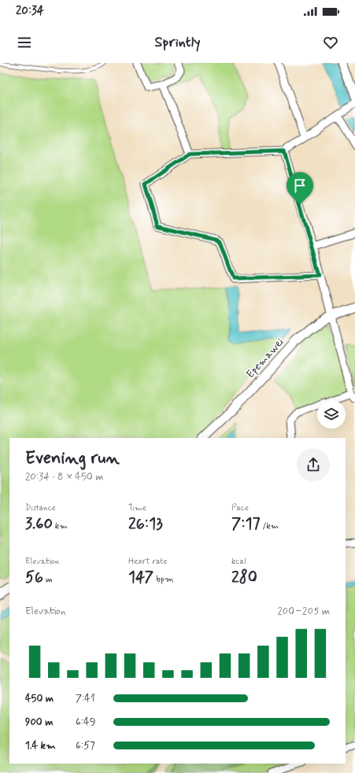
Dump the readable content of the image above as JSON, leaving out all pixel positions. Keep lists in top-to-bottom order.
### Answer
{
  "streets": {
    "street": ["Epemawei"]
  },
  "page": {
    "status": "20:34",
    "header": "Sprintly",
    "heading": ["Evening run", "20:34 · 8 × 450 m"],
    "stats": [
      ["Distance", "3.60 km"],
      ["Time", "26:13"],
      ["Pace", "7:17 /km"],
      ["Elevation", "56 m"],
      ["Heart rate", "147 bpm"],
      ["kcal", "280"]
    ],
    "chart": ["Elevation", "200–205 m"],
    "list": [
      {
        "name": "450 m",
        "note": "7:41"
      },
      {
        "name": "900 m",
        "note": "6:49"
      },
      {
        "name": "1.4 km",
        "note": "6:57"
      }
    ]
  }
}
